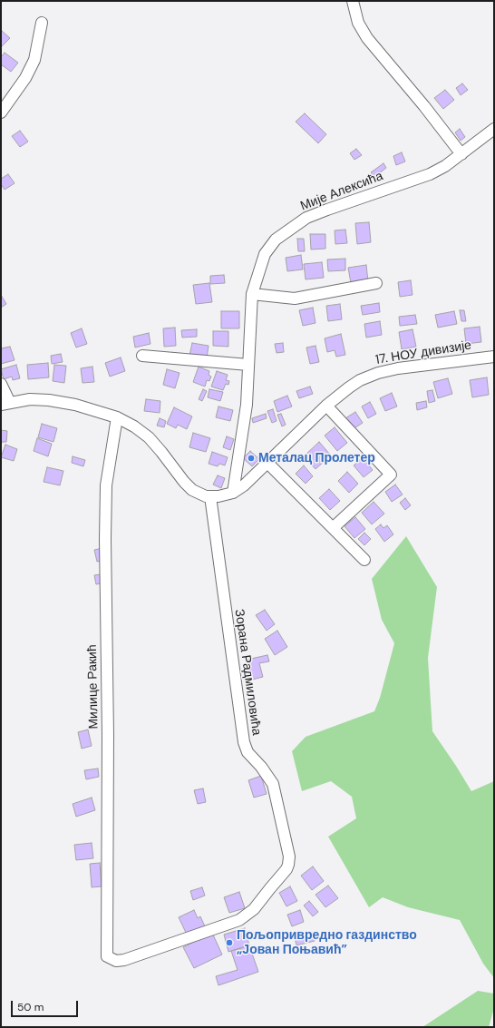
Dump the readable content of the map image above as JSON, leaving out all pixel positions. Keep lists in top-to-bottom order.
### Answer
{
  "streets": {
    "street": [
      "Мије Алексића",
      "17. НОУ дивизије",
      "Зорана Радмиловића",
      "Милице Ракић"
    ]
  },
  "crossings": [
    ["Мије Алексића", "17. НОУ дивизије"],
    ["17. НОУ дивизије", "Зорана Радмиловића"],
    ["17. НОУ дивизије", "Милице Ракић"],
    ["Зорана Радмиловића", "Милице Ракић"]
  ],
  "places": ["Металац Пролетер", "Пољопривредно газдинство „Јован Поњавић”"],
  "scale_bar": "50 m"
}
